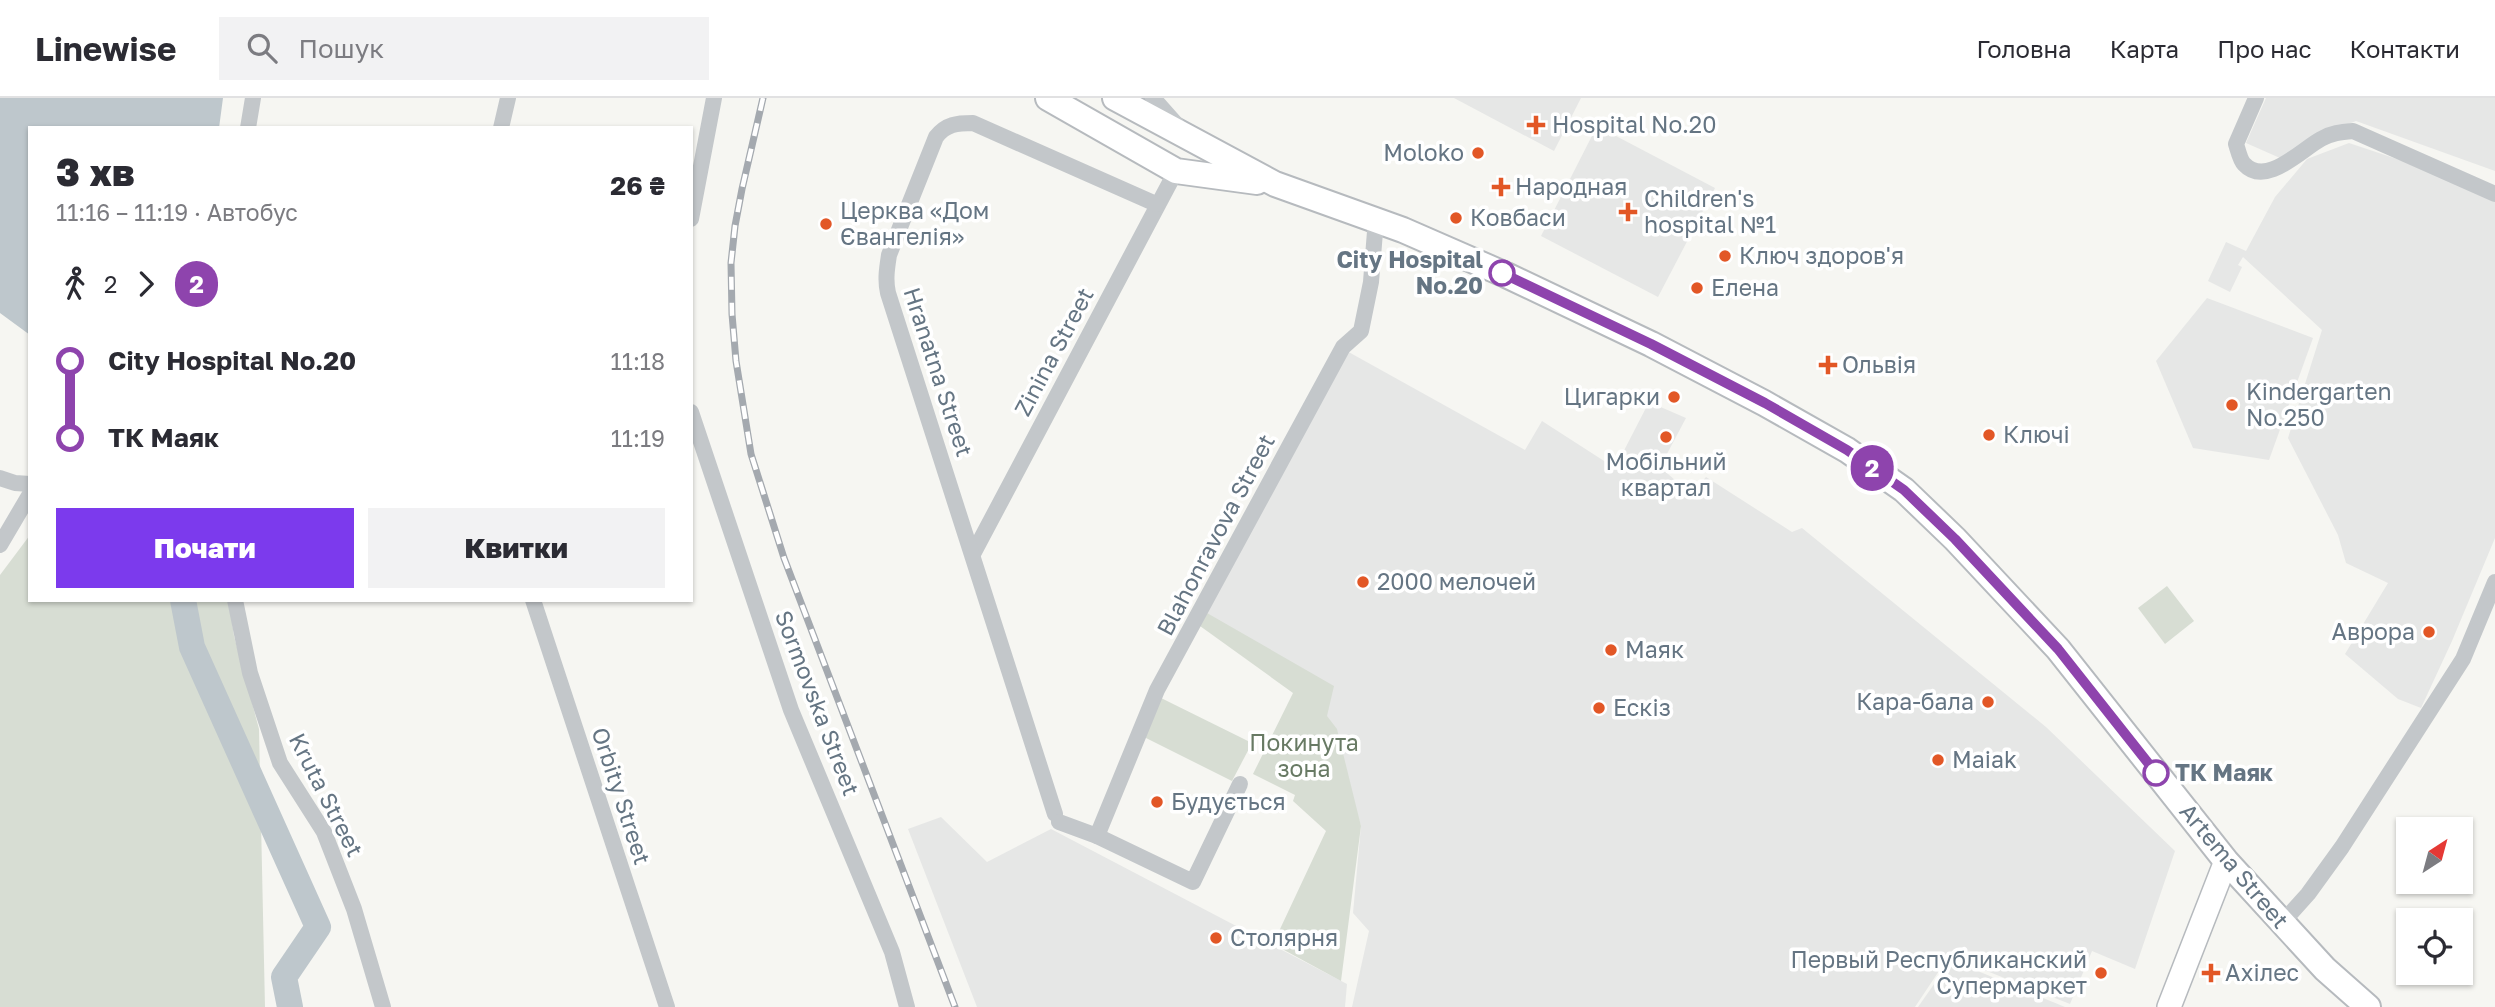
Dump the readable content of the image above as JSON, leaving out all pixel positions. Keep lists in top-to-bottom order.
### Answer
{
  "streets": {
    "main road": ["Artema Street"],
    "street": [
      "Zinina Street",
      "Hranatna Street",
      "Blahonravova Street",
      "Sormovska Street",
      "Kruta Street",
      "Orbity Street"
    ]
  },
  "crossings": [
    ["Zinina Street", "Hranatna Street"],
    ["Zinina Street", "Artema Street"],
    ["Hranatna Street", "Blahonravova Street"],
    ["Blahonravova Street", "Artema Street"]
  ],
  "parks": ["Покинута зона"],
  "places": {
    "health": [
      "Hospital No.20",
      "Народная",
      "Children's hospital №1",
      "Ольвія",
      "Ахілес"
    ],
    "other": [
      "Moloko",
      "Ковбаси",
      "Церква «Дом Євангелія»",
      "Ключ здоров'я",
      "City Hospital No.20",
      "Елена",
      "Цигарки",
      "Kindergarten No.250",
      "Ключі",
      "Мобільний квартал",
      "2000 мелочей",
      "Аврора",
      "Маяк",
      "Кара-бала",
      "Ескіз",
      "Maiak",
      "ТК Маяк",
      "Будується",
      "Столярня",
      "Первый Республиканский Супермаркет"
    ]
  },
  "lines": ["bus line 2"],
  "north": "top right",
  "page": {
    "header": "Linewise",
    "search": "Пошук",
    "nav": [
      "Головна",
      "Карта",
      "Про нас",
      "Контакти"
    ],
    "on_map": "2",
    "heading": ["3 хв", "11:16 – 11:19 · Автобус", "26 ₴"],
    "legs": ["2", "2"],
    "list": [
      {
        "name": "City Hospital No.20",
        "value": "11:18"
      },
      {
        "name": "ТК Маяк",
        "value": "11:19"
      }
    ],
    "buttons": ["Почати", "Квитки"]
  }
}
